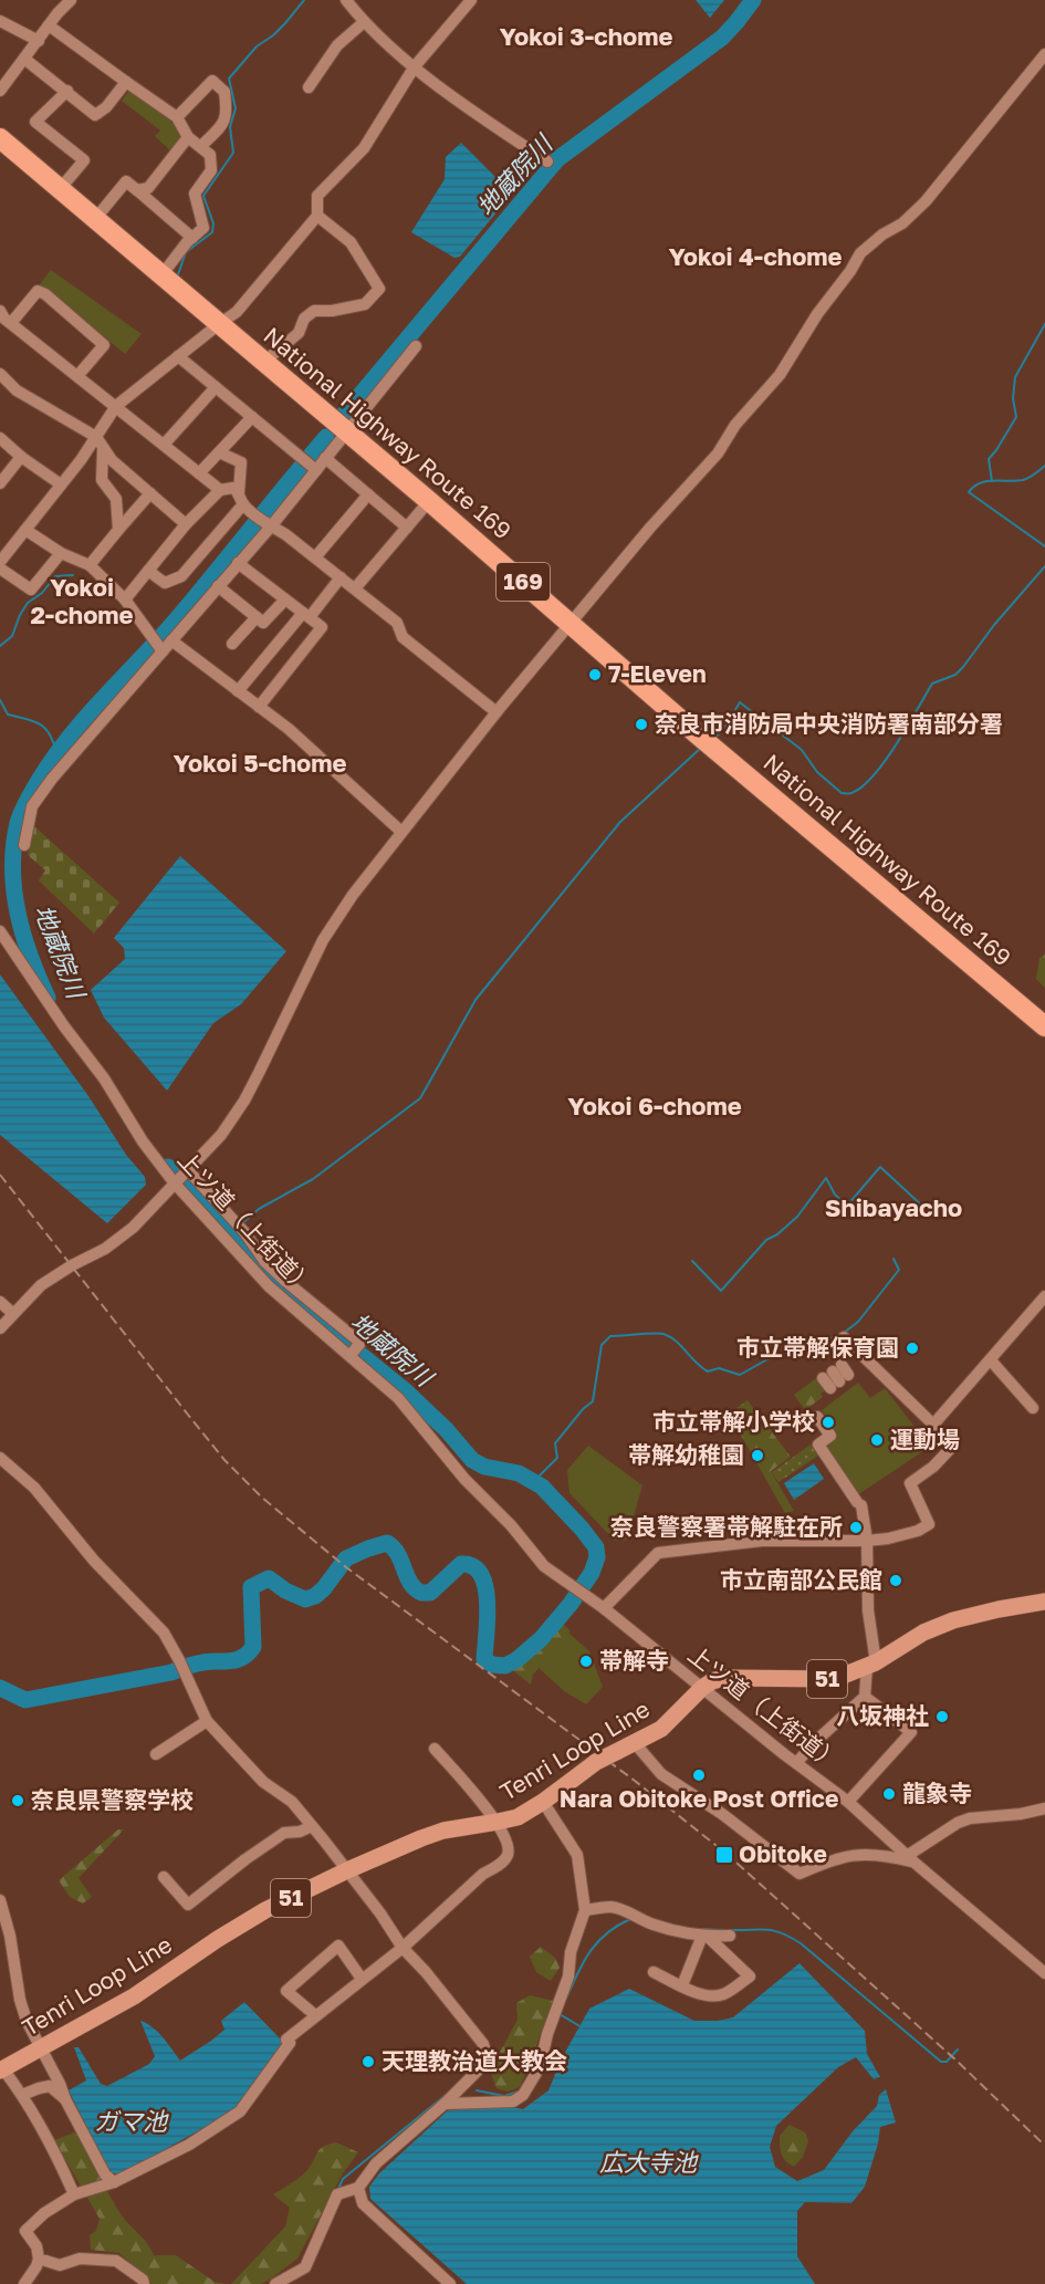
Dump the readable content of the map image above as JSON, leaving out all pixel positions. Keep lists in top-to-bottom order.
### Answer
{
  "streets": {
    "highway": ["National Highway Route 169", "169"],
    "main road": ["51", "Tenri Loop Line"],
    "street": ["上ツ道（上街道）"]
  },
  "crossings": [
    ["上ツ道（上街道）", "Tenri Loop Line"]
  ],
  "districts": [
    "Yokoi 3-chome",
    "Yokoi 4-chome",
    "Yokoi 2-chome",
    "Yokoi 5-chome",
    "Yokoi 6-chome",
    "Shibayacho"
  ],
  "water": ["地蔵院川", "ガマ池", "広大寺池"],
  "places": {
    "other": [
      "7-Eleven",
      "奈良市消防局中央消防署南部分署",
      "市立帯解保育園",
      "市立帯解小学校",
      "運動場",
      "帯解幼稚園",
      "奈良警察署帯解駐在所",
      "市立南部公民館",
      "帯解寺",
      "八坂神社",
      "Nara Obitoke Post Office",
      "龍象寺",
      "奈良県警察学校",
      "天理教治道大教会"
    ],
    "transit": ["Obitoke"]
  }
}
